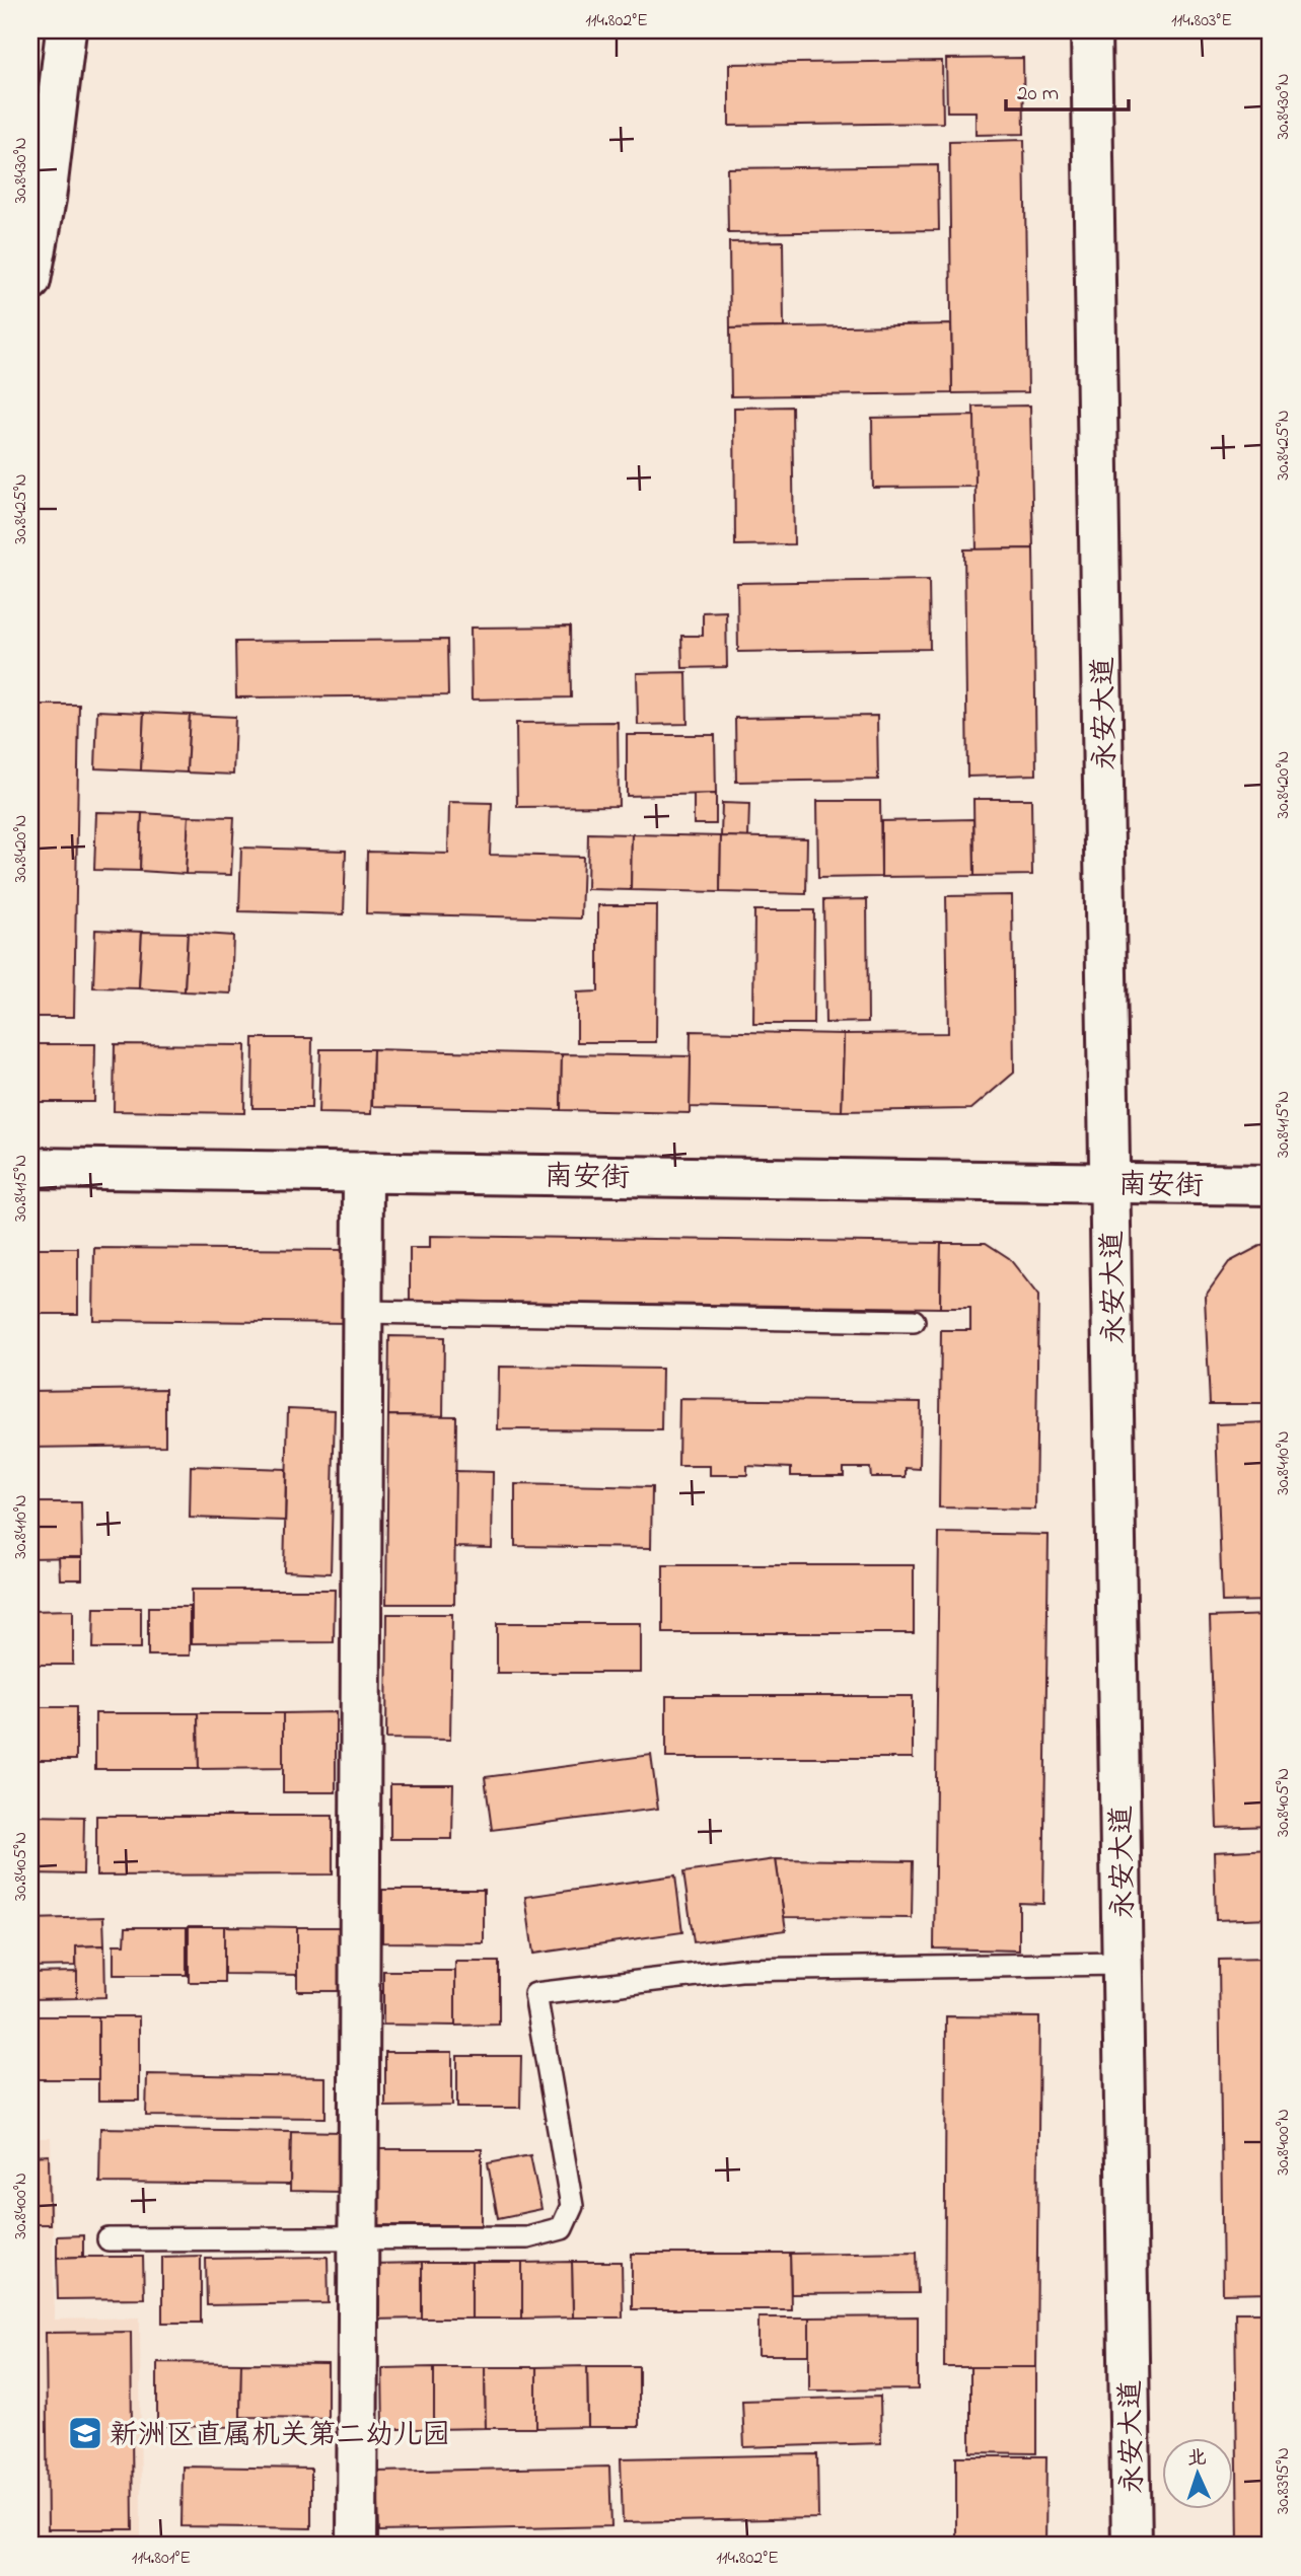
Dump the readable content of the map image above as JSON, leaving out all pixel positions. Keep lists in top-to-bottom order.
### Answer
{
  "streets": {
    "street": ["永安大道", "南安街"]
  },
  "crossings": [
    ["永安大道", "南安街"]
  ],
  "places": {
    "school or university": ["新洲区直属机关第二幼儿园"]
  },
  "scale_bar": "20 m",
  "north": "top",
  "coordinates": [
    "114.802°E",
    "114.803°E",
    "30.8430°N",
    "30.8425°N",
    "30.8420°N",
    "30.8415°N",
    "30.8410°N",
    "30.8405°N",
    "30.8400°N",
    "30.8395°N",
    "114.801°E"
  ]
}
